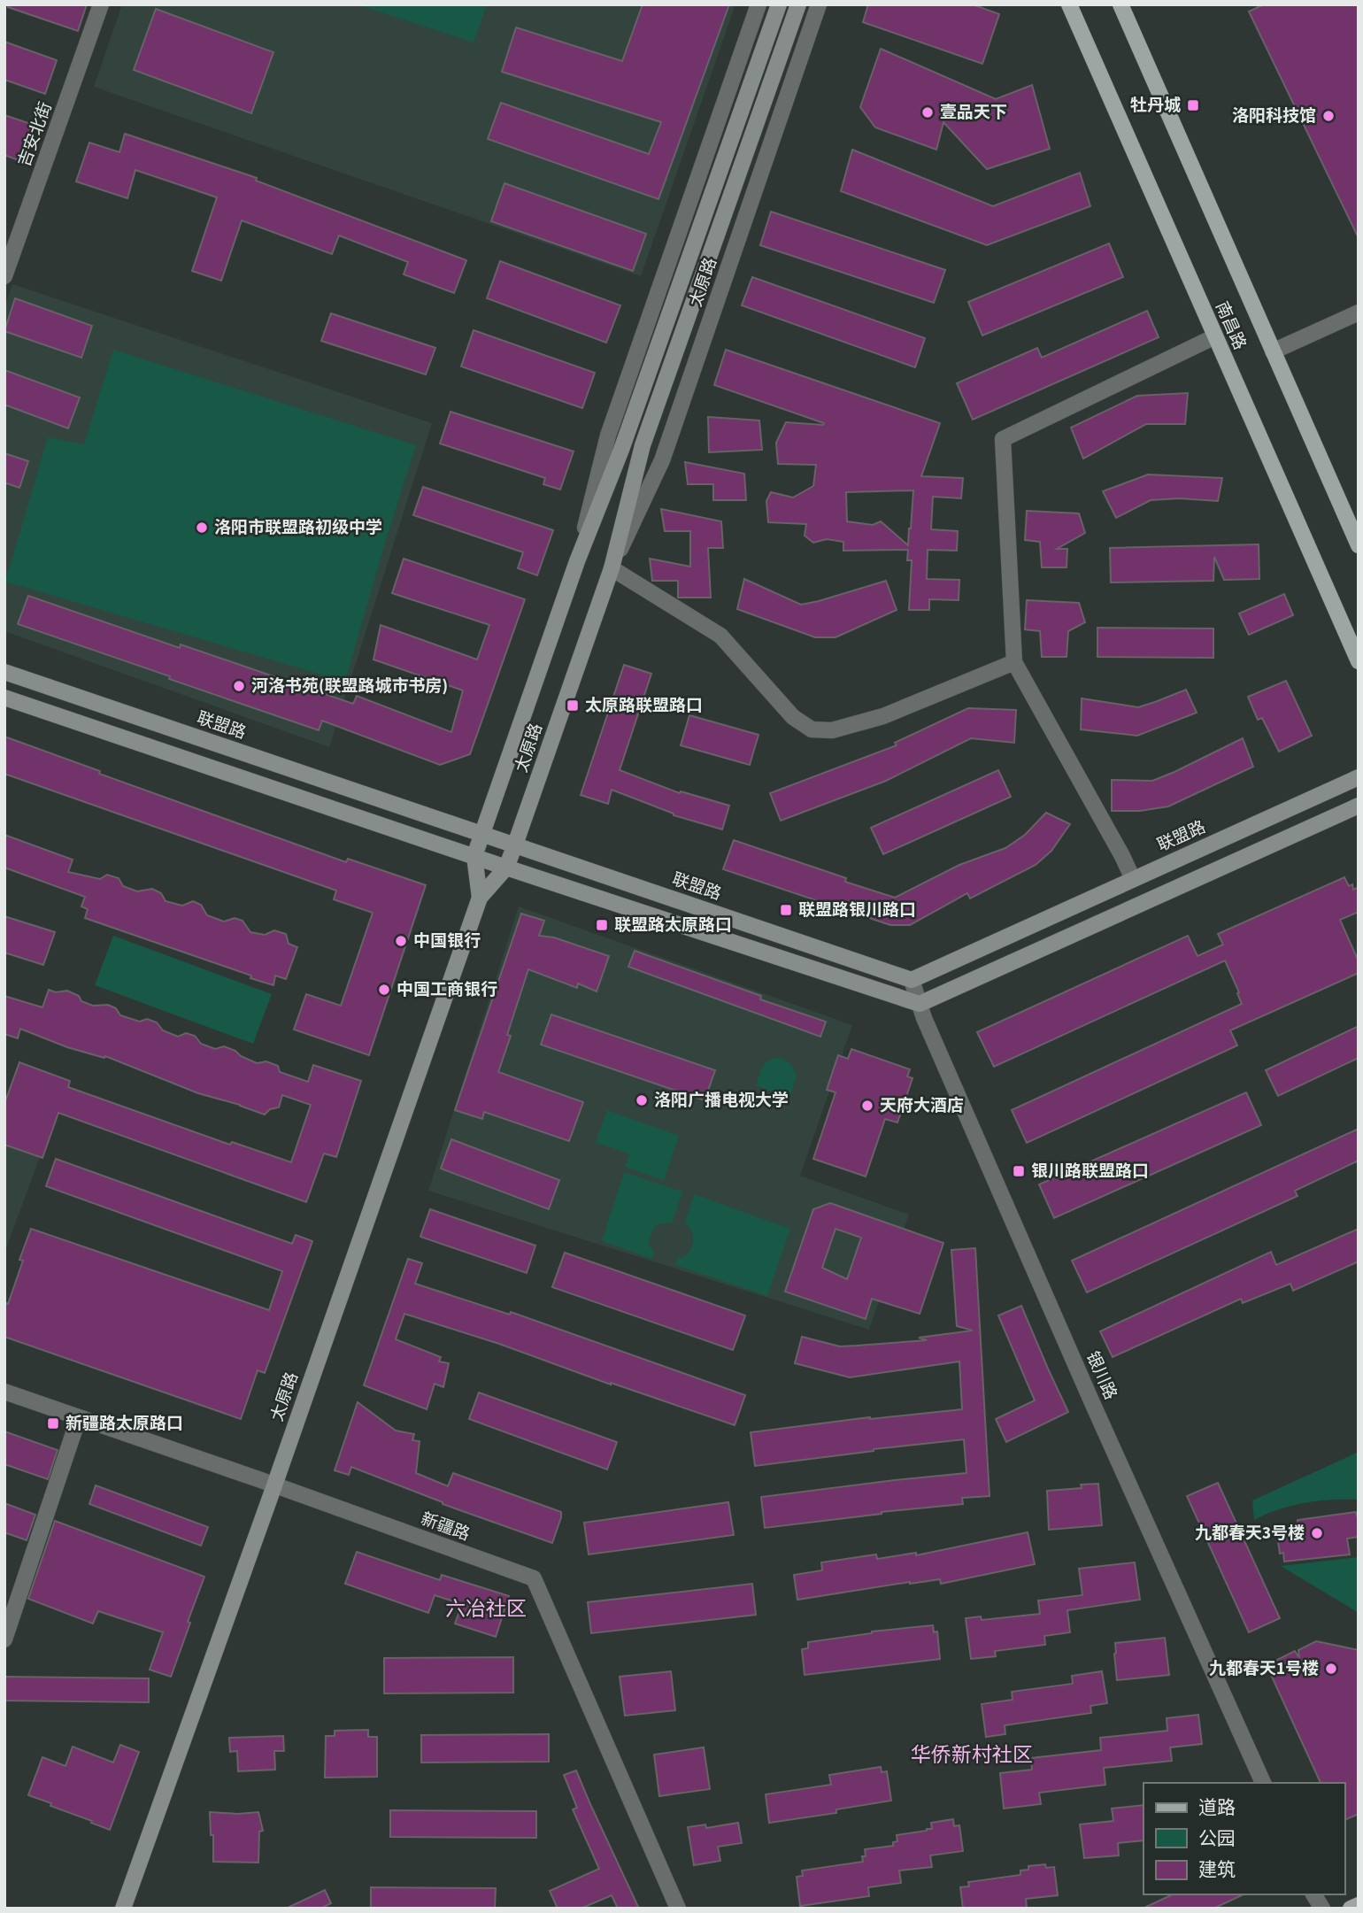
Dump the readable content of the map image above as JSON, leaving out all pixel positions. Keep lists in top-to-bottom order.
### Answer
{
  "streets": {
    "main road": ["太原路", "南昌路", "联盟路"],
    "street": ["吉安北街", "银川路", "新疆路"]
  },
  "crossings": [
    ["太原路", "联盟路"],
    ["太原路", "新疆路"],
    ["联盟路", "银川路"]
  ],
  "districts": ["六冶社区", "华侨新村社区"],
  "places": {
    "transit": [
      "牡丹城",
      "太原路联盟路口",
      "联盟路银川路口",
      "联盟路太原路口",
      "银川路联盟路口",
      "新疆路太原路口"
    ],
    "other": [
      "壹品天下",
      "洛阳科技馆",
      "洛阳市联盟路初级中学",
      "河洛书苑(联盟路城市书房)",
      "中国银行",
      "中国工商银行",
      "洛阳广播电视大学",
      "天府大酒店",
      "九都春天3号楼",
      "九都春天1号楼"
    ]
  },
  "legend": ["道路", "公园", "建筑"]
}
